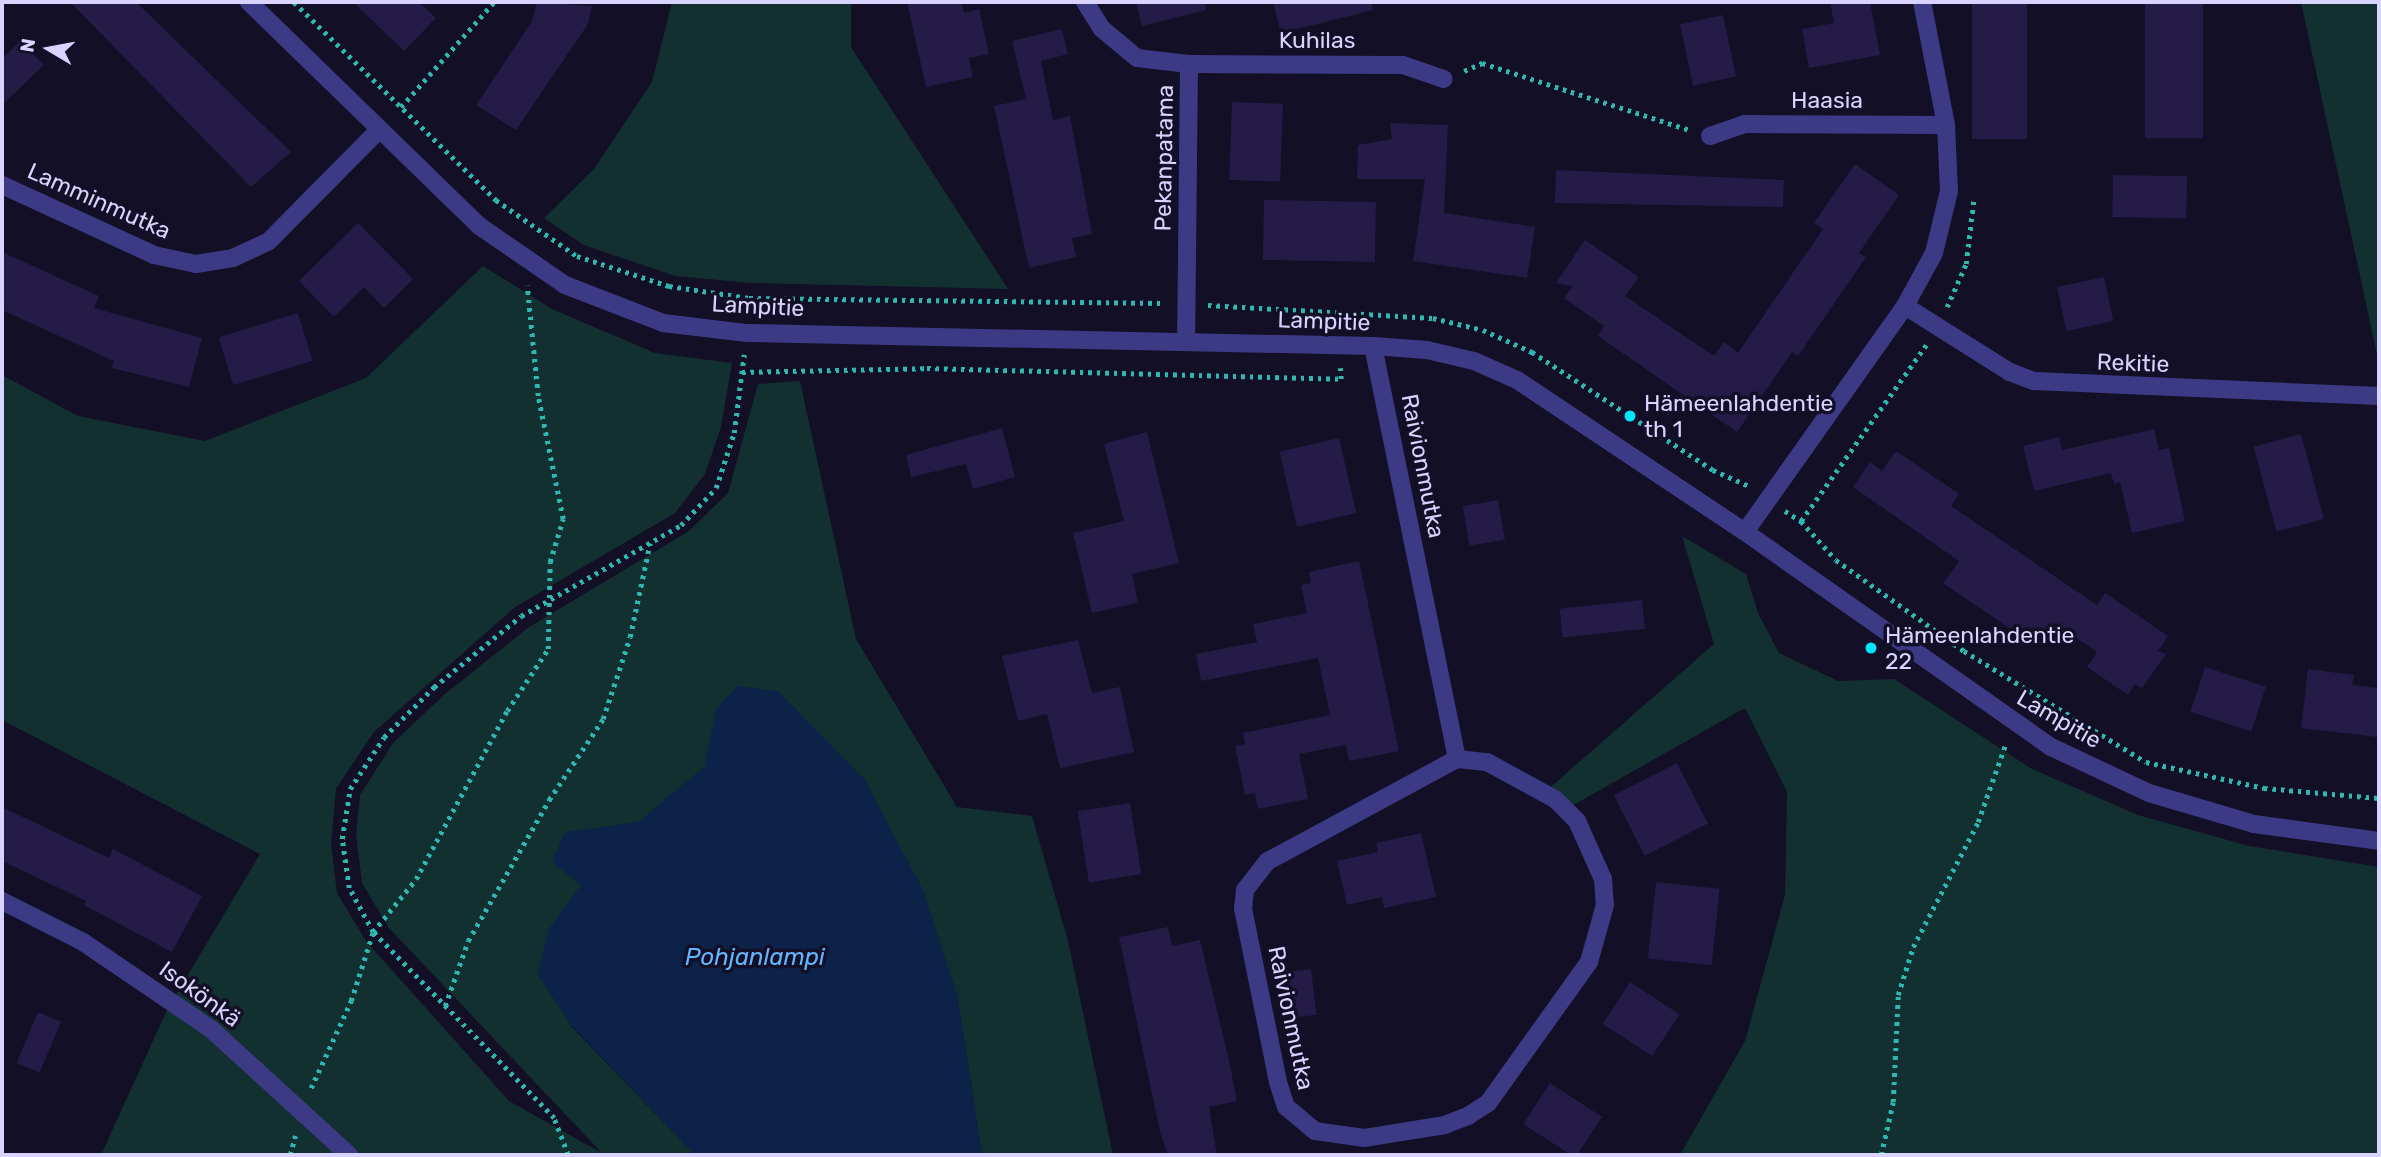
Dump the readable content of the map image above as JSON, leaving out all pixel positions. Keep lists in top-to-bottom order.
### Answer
{
  "streets": {
    "street": [
      "Kuhilas",
      "Haasia",
      "Pekanpatama",
      "Lamminmutka",
      "Lampitie",
      "Rekitie",
      "Raivionmutka",
      "Isokönkä"
    ]
  },
  "crossings": [
    ["Kuhilas", "Pekanpatama"],
    ["Pekanpatama", "Lampitie"],
    ["Lamminmutka", "Lampitie"],
    ["Lampitie", "Raivionmutka"]
  ],
  "water": ["Pohjanlampi"],
  "places": ["Hämeenlahdentie th 1", "Hämeenlahdentie 22"],
  "north": "left"
}
